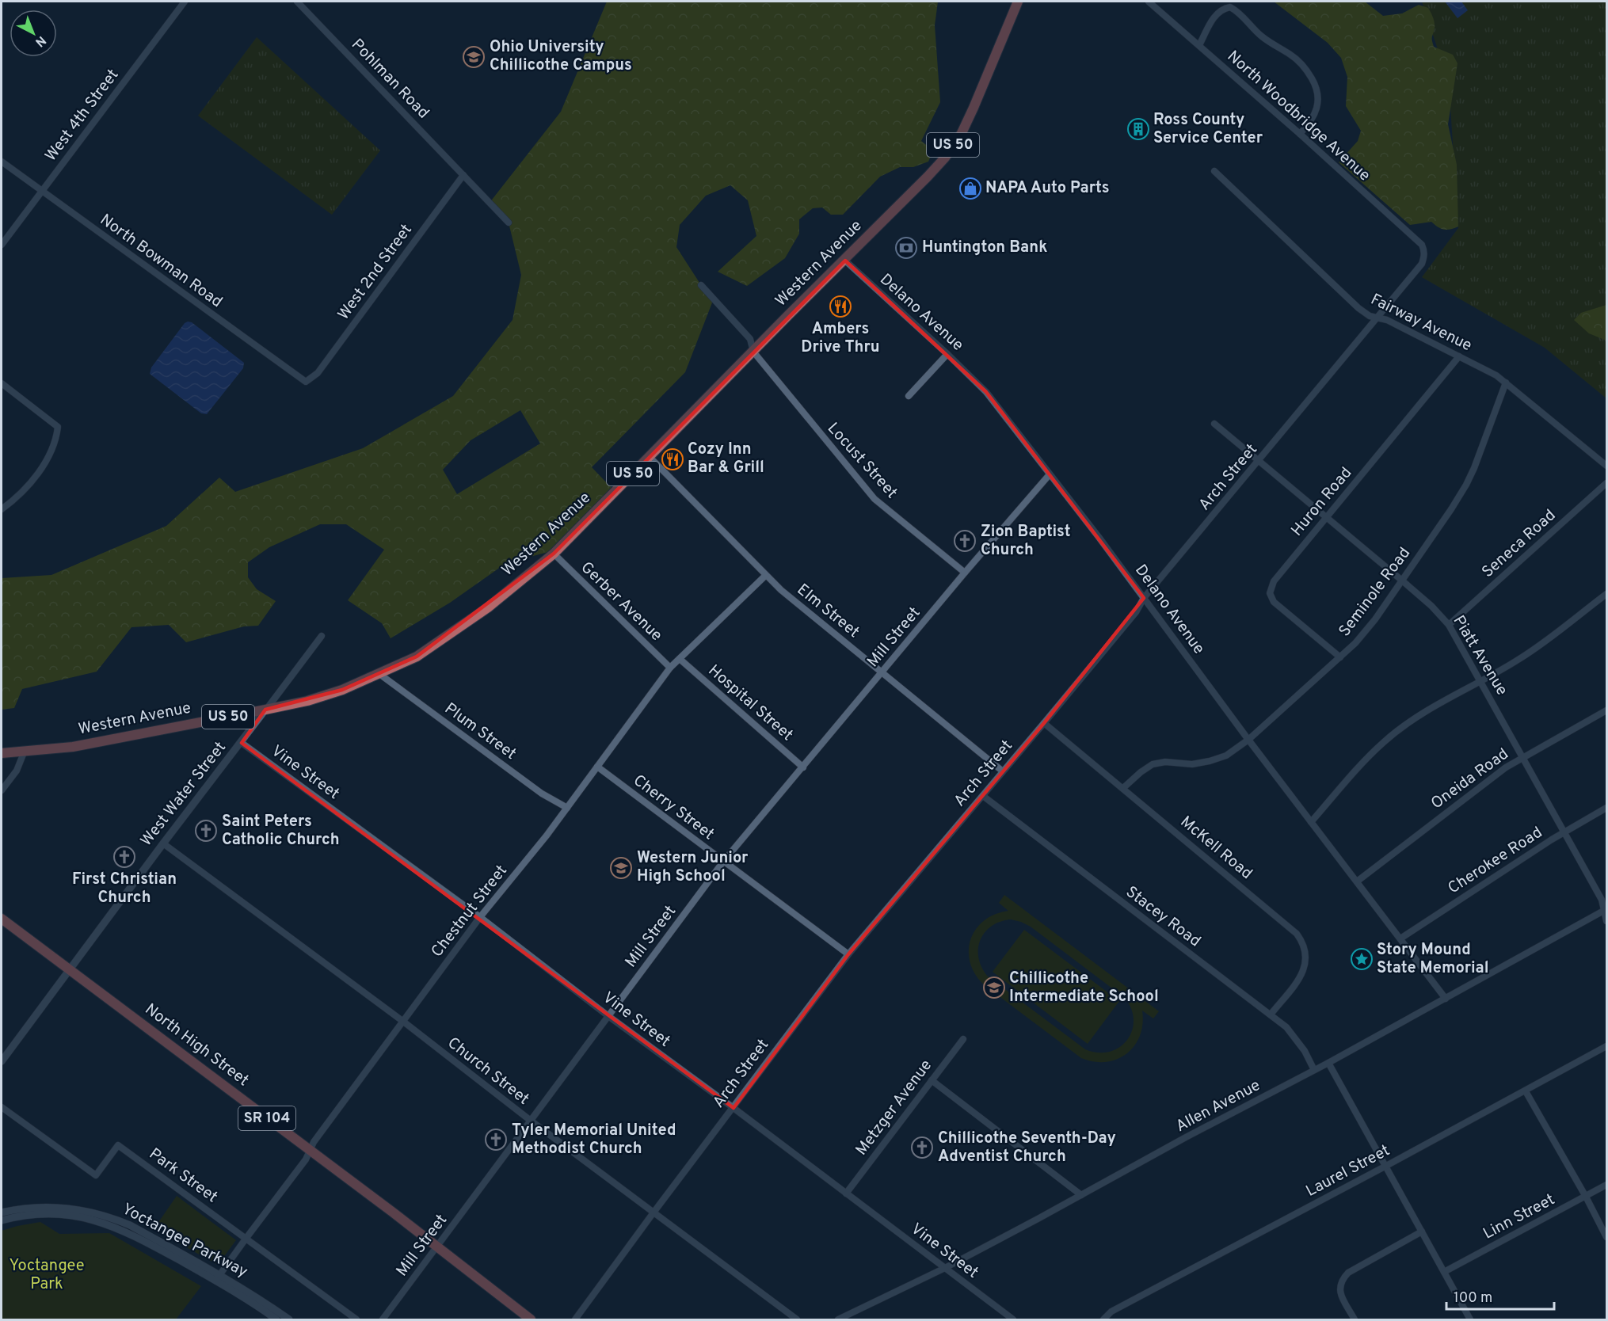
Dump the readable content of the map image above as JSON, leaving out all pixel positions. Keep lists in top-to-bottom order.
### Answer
{
  "streets": {
    "main road": [
      "US 50",
      "Western Avenue",
      "North High Street",
      "SR 104"
    ],
    "street": [
      "Pohlman Road",
      "West 4th Street",
      "North Woodbridge Avenue",
      "North Bowman Road",
      "West 2nd Street",
      "Delano Avenue",
      "Fairway Avenue",
      "Locust Street",
      "Arch Street",
      "Huron Road",
      "Seneca Road",
      "Seminole Road",
      "Gerber Avenue",
      "Elm Street",
      "Mill Street",
      "Piatt Avenue",
      "Hospital Street",
      "Plum Street",
      "Vine Street",
      "Oneida Road",
      "West Water Street",
      "Cherry Street",
      "McKell Road",
      "Cherokee Road",
      "Chestnut Street",
      "Stacey Road",
      "Church Street",
      "Allen Avenue",
      "Metzger Avenue",
      "Laurel Street",
      "Park Street",
      "Linn Street",
      "Yoctangee Parkway"
    ]
  },
  "crossings": [
    ["Pohlman Road", "West 2nd Street"],
    ["West 4th Street", "North Bowman Road"],
    ["North Woodbridge Avenue", "Arch Street"],
    ["North Bowman Road", "West 2nd Street"],
    ["Western Avenue", "Delano Avenue"],
    ["Western Avenue", "Locust Street"],
    ["Western Avenue", "Gerber Avenue"],
    ["Western Avenue", "Elm Street"],
    ["Western Avenue", "Plum Street"],
    ["Western Avenue", "West Water Street"],
    ["Delano Avenue", "Arch Street"],
    ["Delano Avenue", "Seminole Road"],
    ["Delano Avenue", "Mill Street"],
    ["Delano Avenue", "Oneida Road"],
    ["Delano Avenue", "Cherokee Road"],
    ["Delano Avenue", "Allen Avenue"],
    ["Fairway Avenue", "Arch Street"],
    ["Fairway Avenue", "Huron Road"],
    ["Fairway Avenue", "Seminole Road"],
    ["Locust Street", "Mill Street"],
    ["Arch Street", "Elm Street"],
    ["Arch Street", "Piatt Avenue"],
    ["Arch Street", "Vine Street"],
    ["Arch Street", "Cherry Street"],
    ["Arch Street", "McKell Road"],
    ["Arch Street", "Stacey Road"],
    ["Arch Street", "Church Street"],
    ["Huron Road", "Seminole Road"],
    ["Huron Road", "Piatt Avenue"],
    ["Seneca Road", "Piatt Avenue"],
    ["Seminole Road", "Piatt Avenue"],
    ["Seminole Road", "McKell Road"],
    ["Gerber Avenue", "Chestnut Street"],
    ["Elm Street", "Mill Street"],
    ["Elm Street", "Chestnut Street"],
    ["Mill Street", "Hospital Street"],
    ["Mill Street", "Vine Street"],
    ["Mill Street", "Cherry Street"],
    ["Mill Street", "North High Street"],
    ["Mill Street", "Church Street"],
    ["Piatt Avenue", "Oneida Road"],
    ["Piatt Avenue", "Cherokee Road"],
    ["Piatt Avenue", "Allen Avenue"],
    ["Hospital Street", "Chestnut Street"],
    ["Plum Street", "Chestnut Street"],
    ["Vine Street", "West Water Street"],
    ["Vine Street", "Chestnut Street"],
    ["Vine Street", "Allen Avenue"],
    ["Vine Street", "Metzger Avenue"],
    ["West Water Street", "North High Street"],
    ["West Water Street", "Church Street"],
    ["Cherry Street", "Chestnut Street"],
    ["McKell Road", "Stacey Road"],
    ["Chestnut Street", "North High Street"],
    ["Chestnut Street", "Church Street"],
    ["Chestnut Street", "Park Street"],
    ["Chestnut Street", "Yoctangee Parkway"],
    ["Stacey Road", "Allen Avenue"]
  ],
  "parks": ["Yoctangee Park"],
  "places": {
    "school or university": ["Ohio University Chillicothe Campus", "Western Junior High School", "Chillicothe Intermediate School"],
    "building": ["Ross County Service Center"],
    "shop": ["NAPA Auto Parts"],
    "bank": ["Huntington Bank"],
    "restaurant": ["Ambers Drive Thru", "Cozy Inn Bar & Grill"],
    "church": [
      "Zion Baptist Church",
      "Saint Peters Catholic Church",
      "First Christian Church",
      "Tyler Memorial United Methodist Church",
      "Chillicothe Seventh-Day Adventist Church"
    ],
    "place": ["Story Mound State Memorial"]
  },
  "scale_bar": "100 m",
  "north": "bottom right"
}
